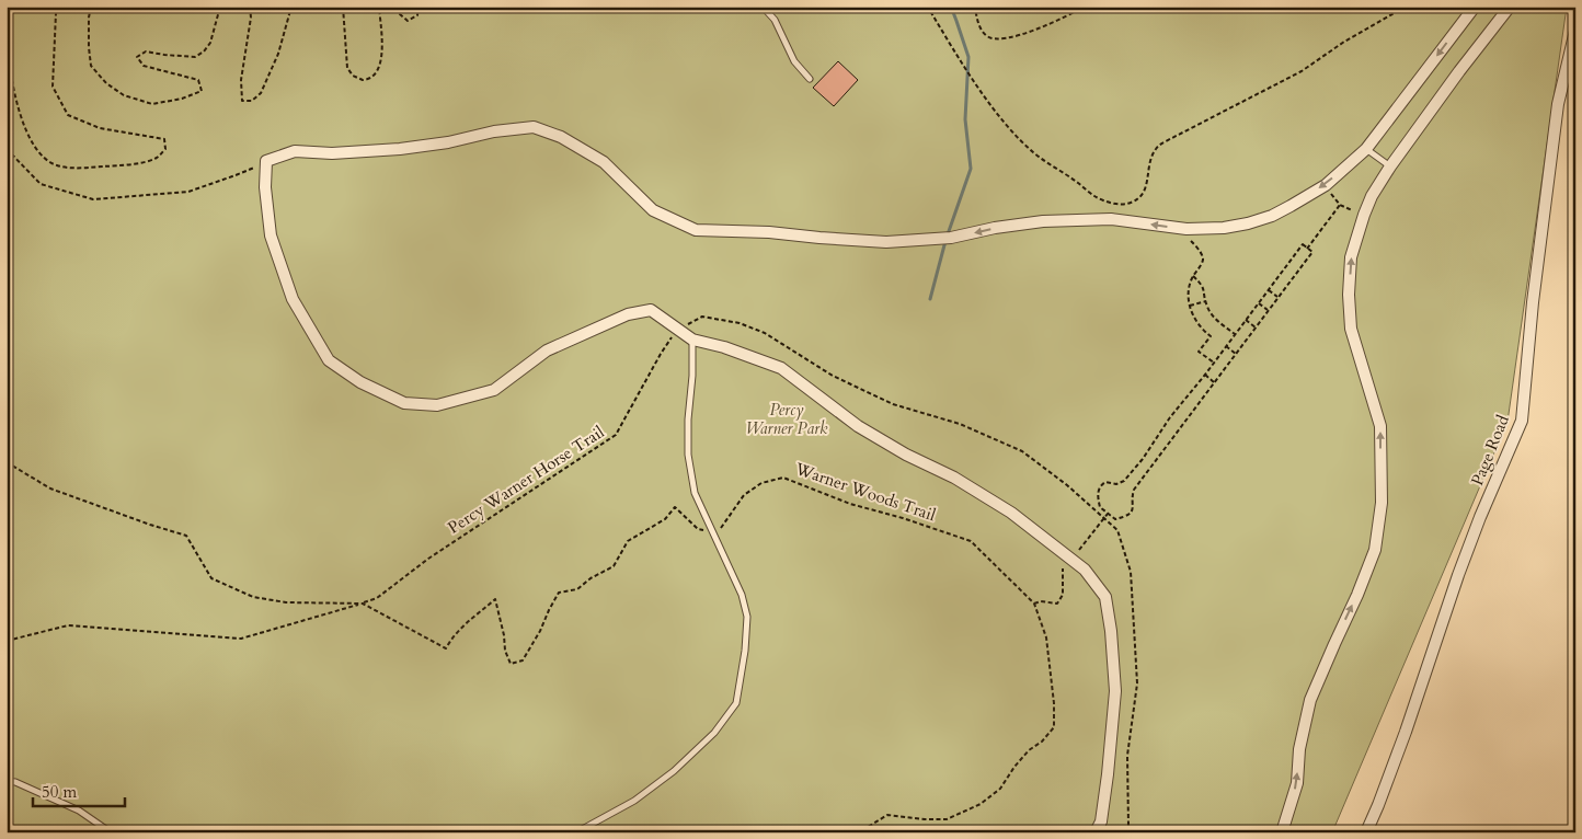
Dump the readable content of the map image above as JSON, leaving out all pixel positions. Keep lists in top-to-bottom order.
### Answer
{
  "streets": {
    "street": ["Page Road"],
    "path": ["Percy Warner Horse Trail", "Warner Woods Trail"]
  },
  "parks": ["Percy Warner Park"],
  "scale_bar": "50 m"
}
